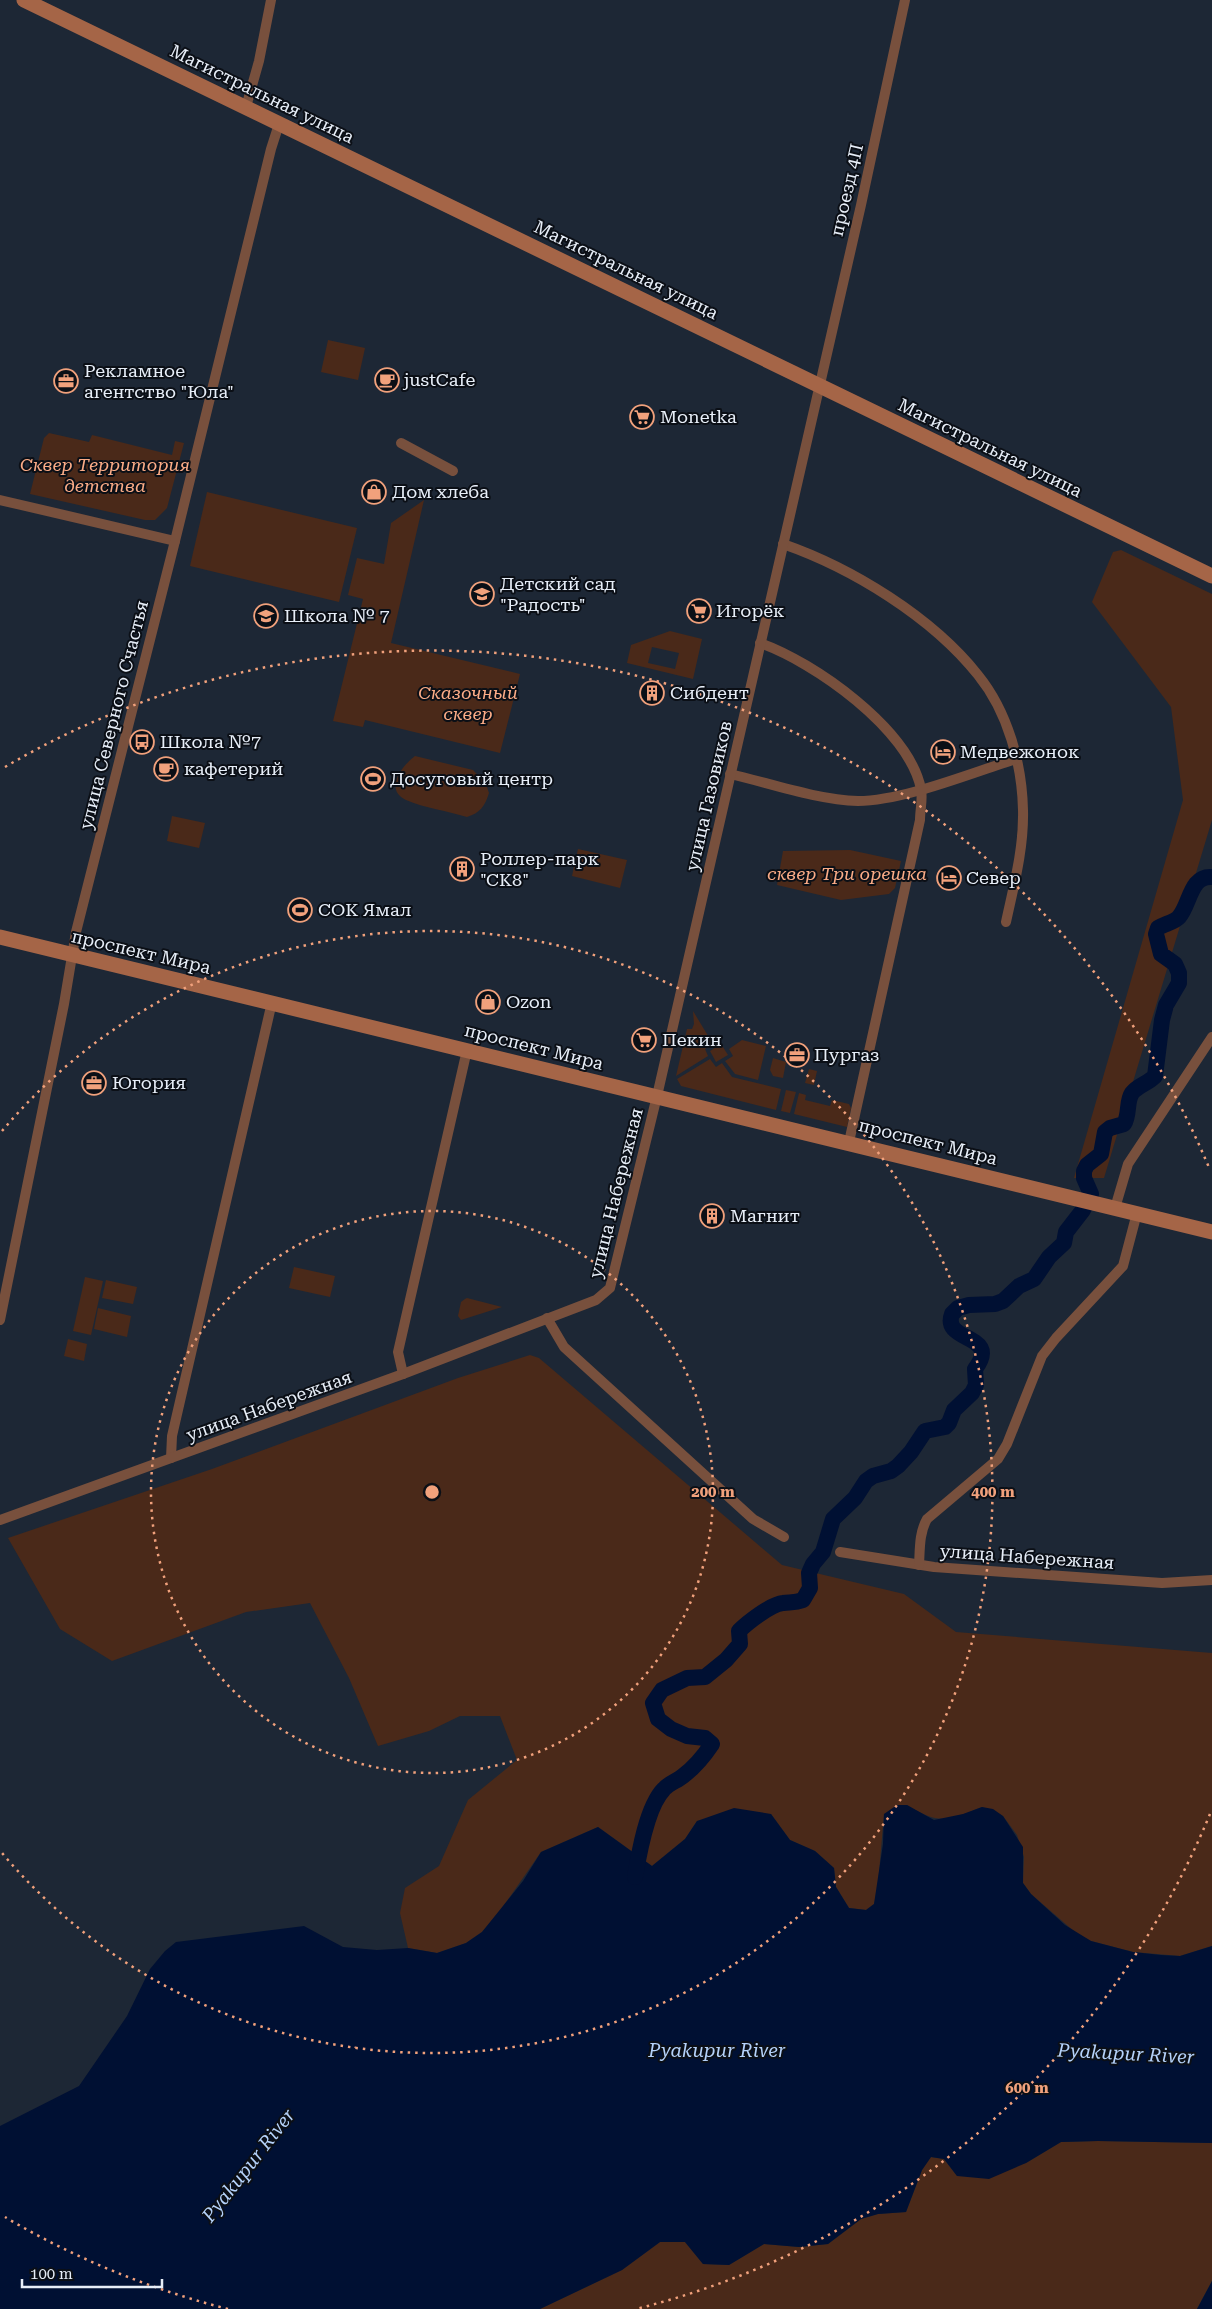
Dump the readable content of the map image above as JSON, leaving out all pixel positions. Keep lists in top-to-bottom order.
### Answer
{
  "streets": {
    "main road": ["Магистральная улица", "проспект Мира"],
    "street": [
      "проезд 4П",
      "улица Северного Счастья",
      "улица Газовиков",
      "улица Набережная"
    ]
  },
  "crossings": [
    ["Магистральная улица", "проезд 4П"],
    ["Магистральная улица", "улица Северного Счастья"],
    ["Магистральная улица", "улица Газовиков"],
    ["проезд 4П", "улица Газовиков"],
    ["улица Северного Счастья", "проспект Мира"],
    ["улица Газовиков", "проспект Мира"],
    ["улица Газовиков", "улица Набережная"],
    ["проспект Мира", "улица Набережная"]
  ],
  "water": ["Pyakupur River"],
  "parks": ["Сквер Территория детства", "Сказочный сквер", "сквер Три орешка"],
  "places": {
    "cafe": ["justCafe", "кафетерий"],
    "office": ["Рекламное агентство \"Юла\"", "Пургаз", "Югория"],
    "supermarket": ["Monetka", "Игорёк", "Пекин"],
    "shop": ["Дом хлеба", "Ozon"],
    "school or university": ["Детский сад \"Радость\"", "Школа № 7"],
    "building": ["Сибдент", "Роллер-парк \"СК8\"", "Магнит"],
    "bus stop": ["Школа №7"],
    "hotel": ["Медвежонок", "Север"],
    "sports": ["Досуговый центр", "СОК Ямал"]
  },
  "scale_bar": "100 m",
  "rings": ["200 m", "400 m", "600 m"]
}
